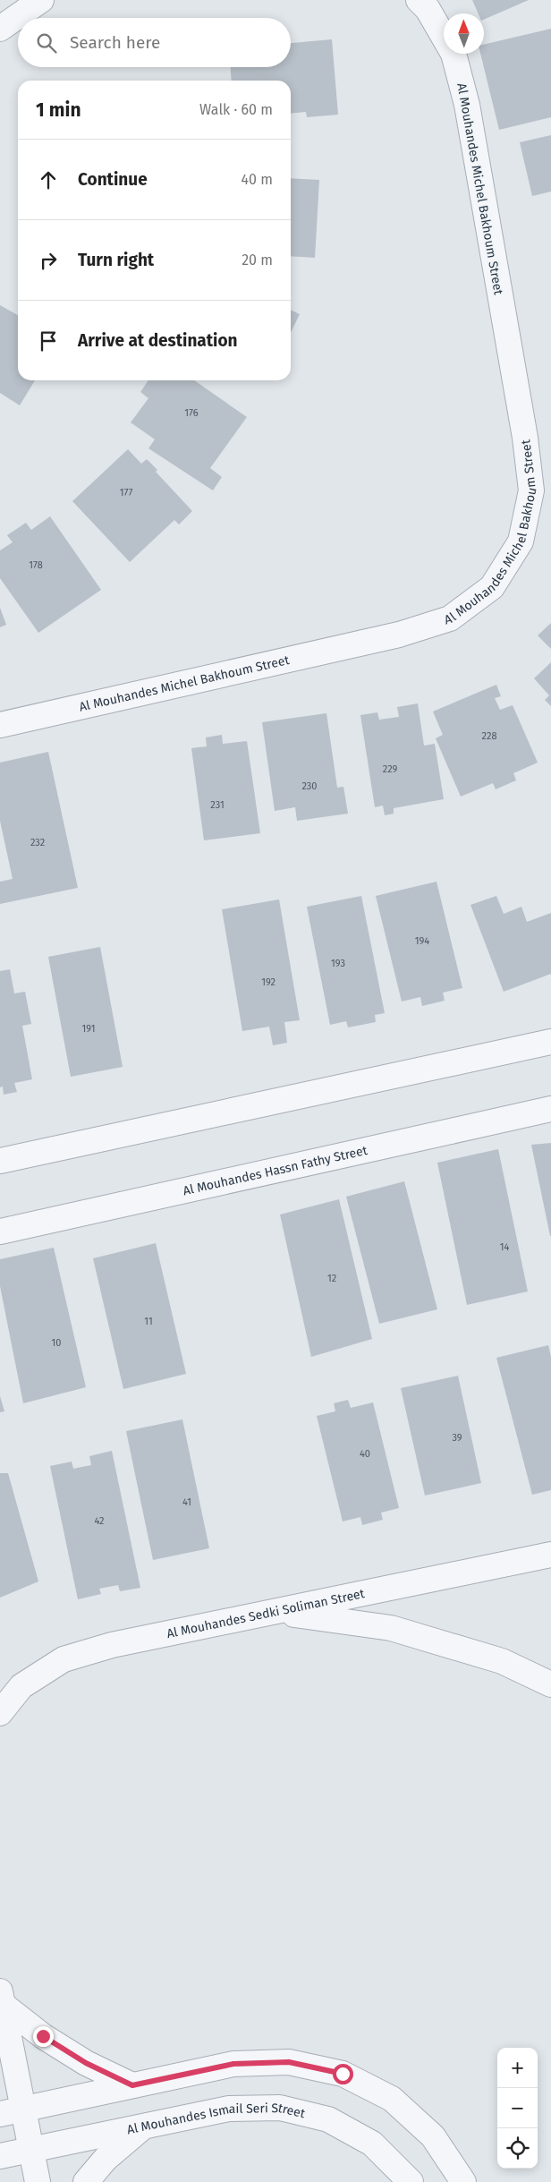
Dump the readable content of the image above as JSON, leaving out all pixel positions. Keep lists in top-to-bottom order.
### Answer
{
  "streets": {
    "street": [
      "Al Mouhandes Michel Bakhoum Street",
      "Al Mouhandes Hassn Fathy Street",
      "Al Mouhandes Sedki Soliman Street",
      "Al Mouhandes Ismail Seri Street"
    ]
  },
  "house_numbers": [
    "176",
    "177",
    "178",
    "228",
    "229",
    "230",
    "231",
    "232",
    "194",
    "193",
    "192",
    "191",
    "14",
    "12",
    "11",
    "10",
    "39",
    "40",
    "41",
    "42"
  ],
  "north": "top",
  "page": {
    "search": "Search here",
    "heading": ["1 min", "Walk · 60 m"],
    "list": [
      ["Continue", "40 m"],
      ["Turn right", "20 m"],
      "Arrive at destination"
    ],
    "map_buttons": ["+", "−"]
  }
}
